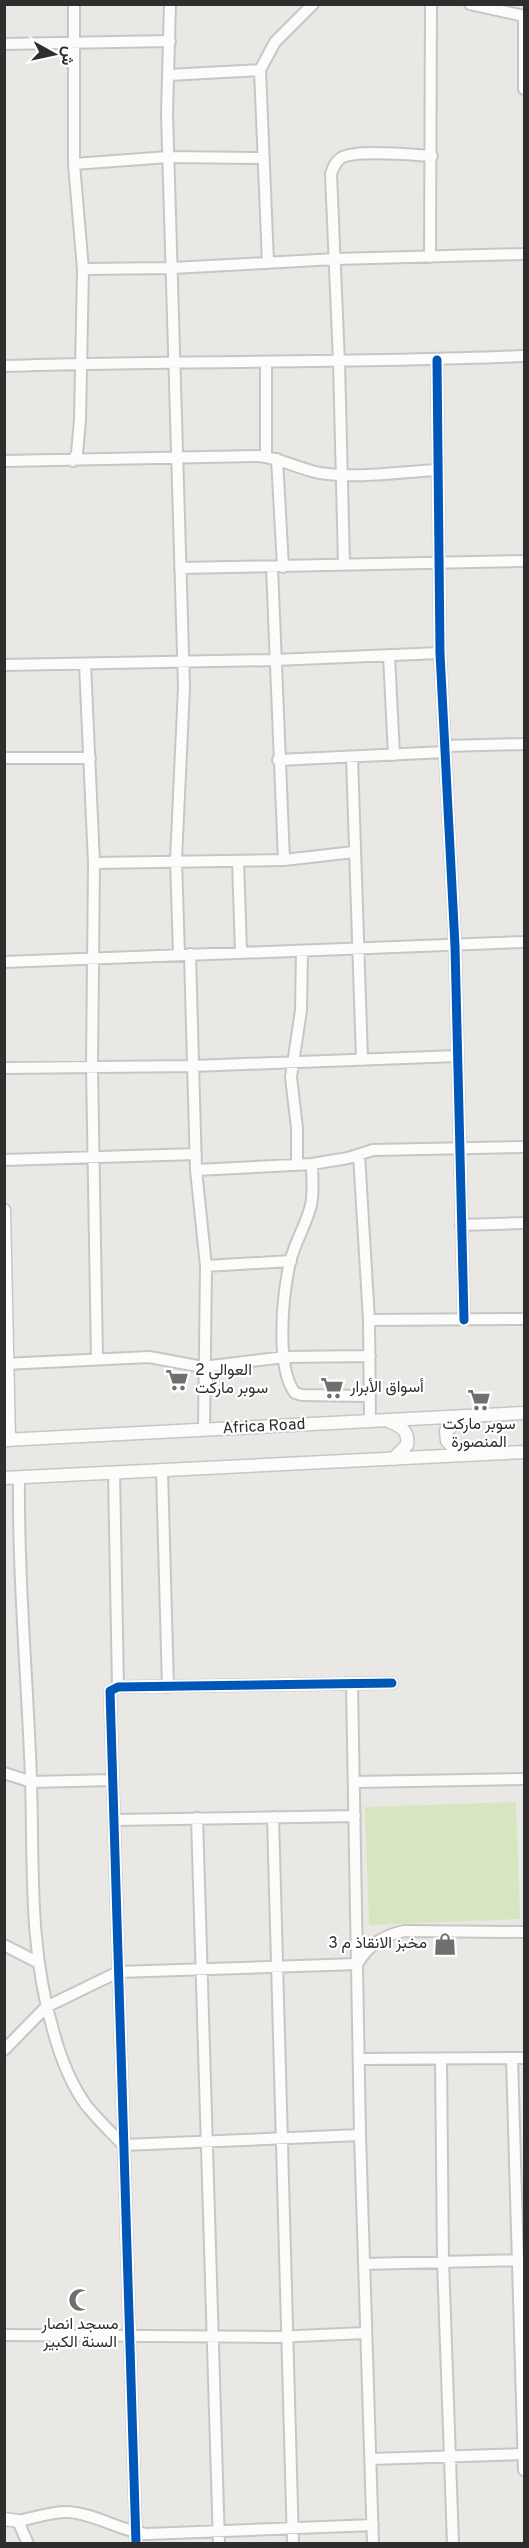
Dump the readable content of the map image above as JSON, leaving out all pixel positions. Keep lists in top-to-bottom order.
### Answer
{
  "streets": {
    "street": ["Africa Road"]
  },
  "places": {
    "supermarket": ["العوالي 2 سوبر ماركت", "أسواق الأبرار", "سوبر ماركت المنصورة"],
    "shop": ["مخبز الانقاذ م 3"],
    "mosque": ["مسجد انصار السنة الكبير"]
  },
  "north": "right"
}
